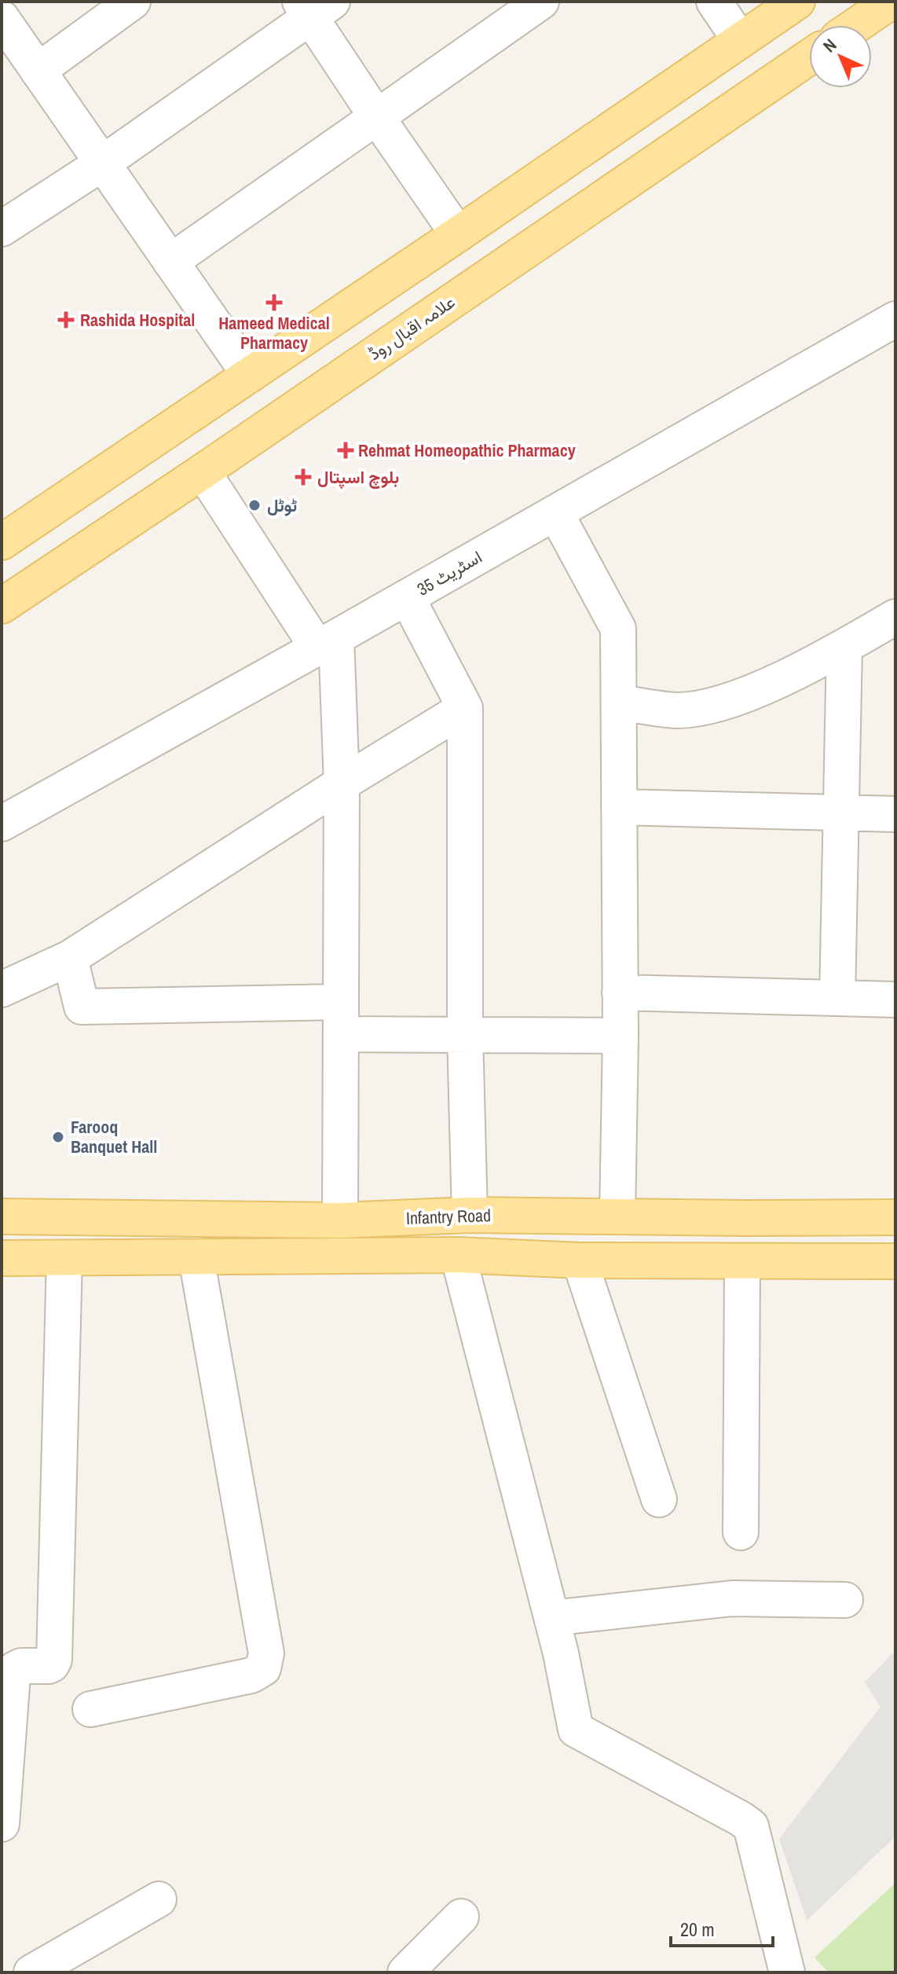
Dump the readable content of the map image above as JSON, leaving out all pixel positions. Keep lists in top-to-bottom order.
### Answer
{
  "streets": {
    "main road": ["علامہ اقبال روڈ", "Infantry Road"],
    "street": ["اسٹریٹ 35"]
  },
  "places": {
    "health": [
      "Hameed Medical Pharmacy",
      "Rashida Hospital",
      "Rehmat Homeopathic Pharmacy",
      "بلوچ اسپتال"
    ],
    "other": ["ٹوٹل", "Farooq Banquet Hall"]
  },
  "scale_bar": "20 m",
  "north": "top left"
}
